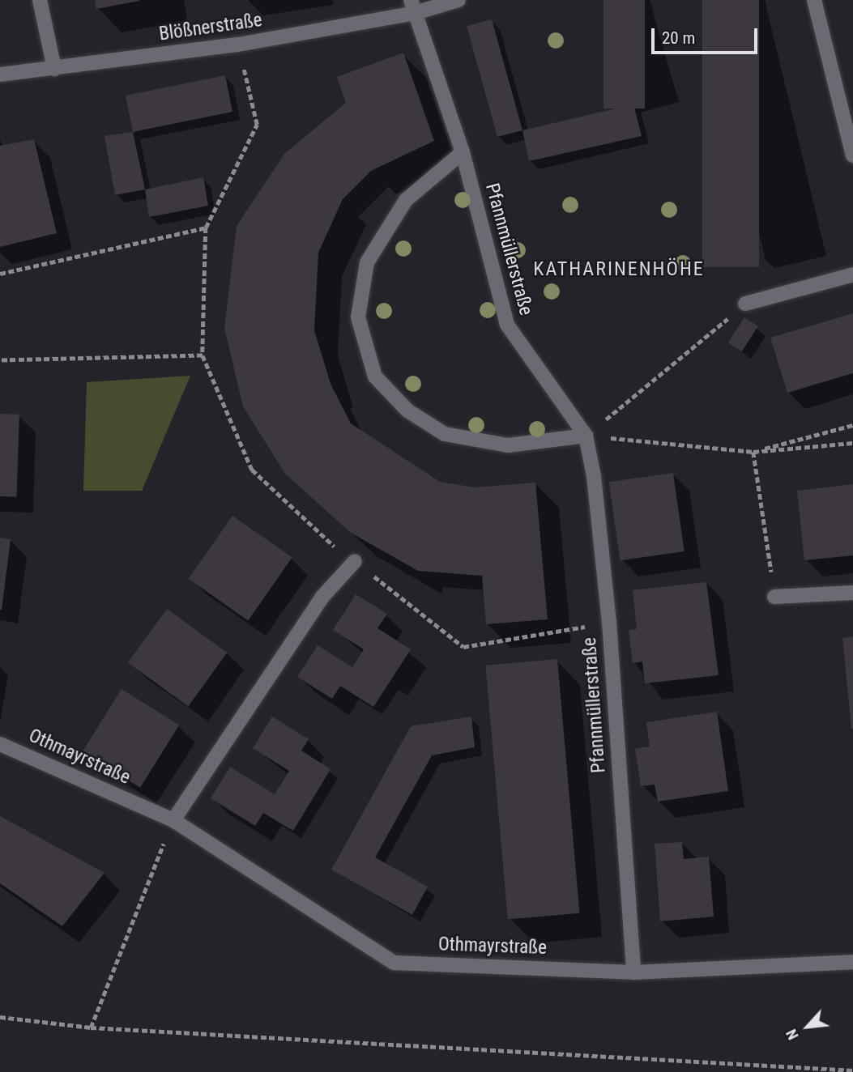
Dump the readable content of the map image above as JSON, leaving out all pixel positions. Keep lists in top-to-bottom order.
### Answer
{
  "streets": {
    "street": ["Blößnerstraße", "Pfannmüllerstraße", "Othmayrstraße"]
  },
  "crossings": [
    ["Blößnerstraße", "Pfannmüllerstraße"],
    ["Pfannmüllerstraße", "Othmayrstraße"]
  ],
  "districts": ["KATHARINENHÖHE"],
  "scale_bar": "20 m",
  "north": "bottom left"
}
